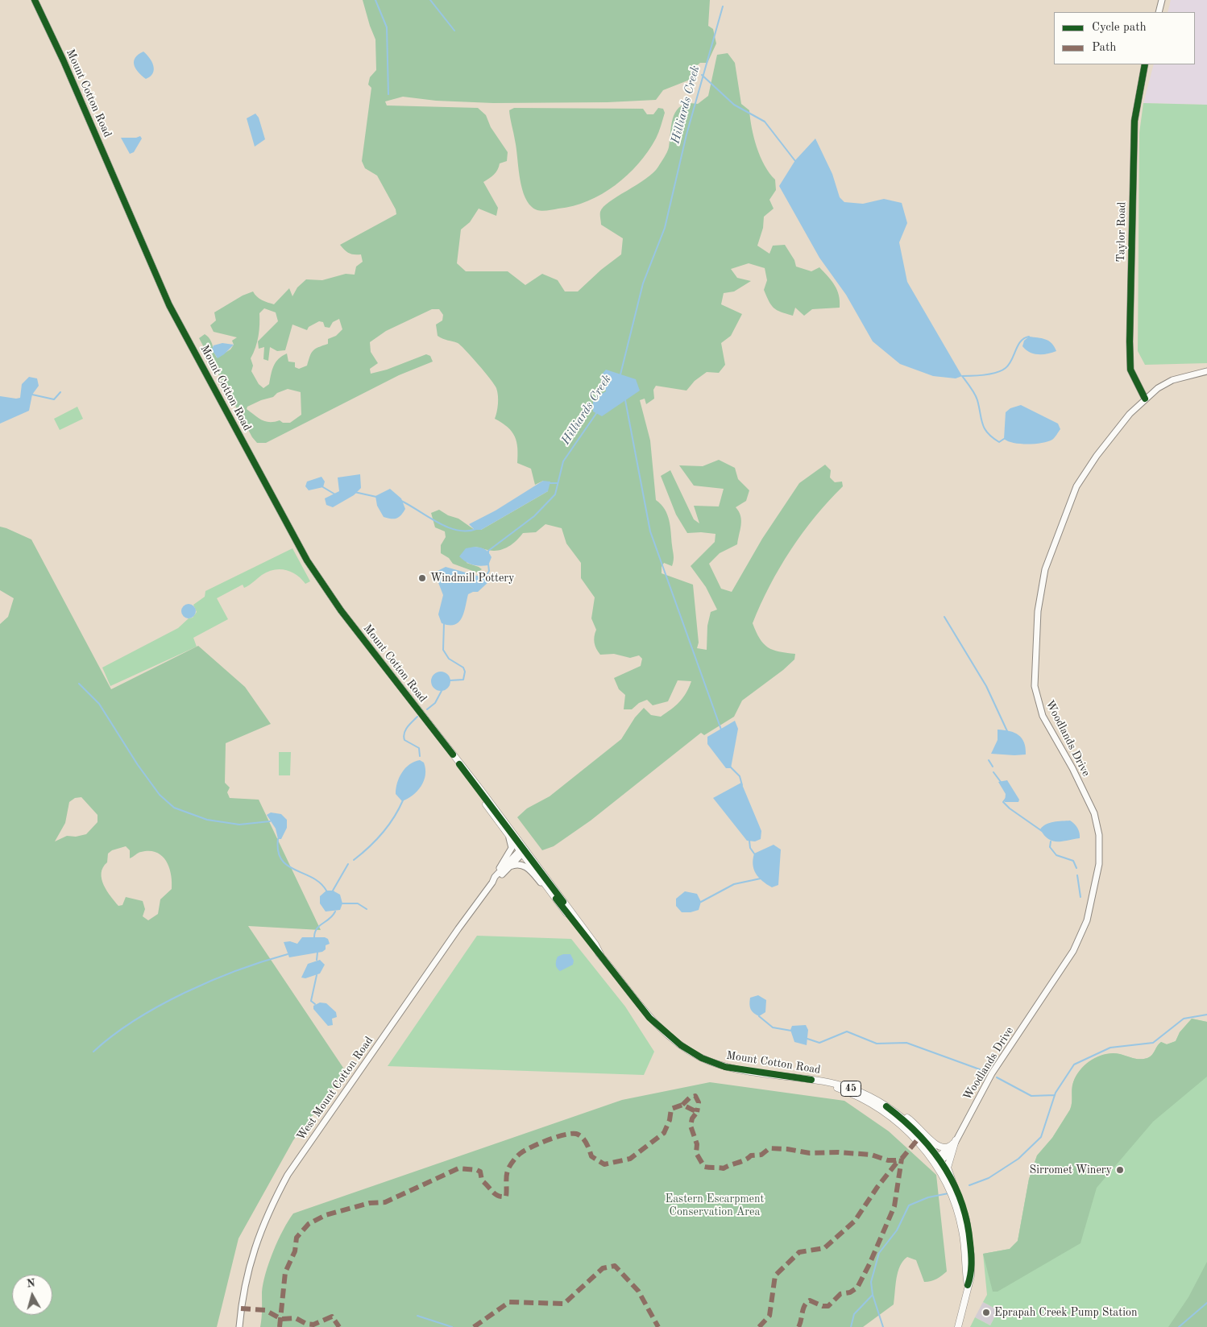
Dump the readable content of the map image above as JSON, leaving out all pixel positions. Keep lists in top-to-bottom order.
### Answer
{
  "streets": {
    "main road": [
      "Mount Cotton Road",
      "Taylor Road",
      "Woodlands Drive",
      "West Mount Cotton Road",
      "45"
    ]
  },
  "crossings": [
    ["Taylor Road", "Woodlands Drive"]
  ],
  "water": ["Hilliards Creek"],
  "parks": ["Eastern Escarpment Conservation Area"],
  "places": ["Windmill Pottery", "Sirromet Winery", "Eprapah Creek Pump Station"],
  "legend": ["Cycle path", "Path"],
  "north": "top"
}
